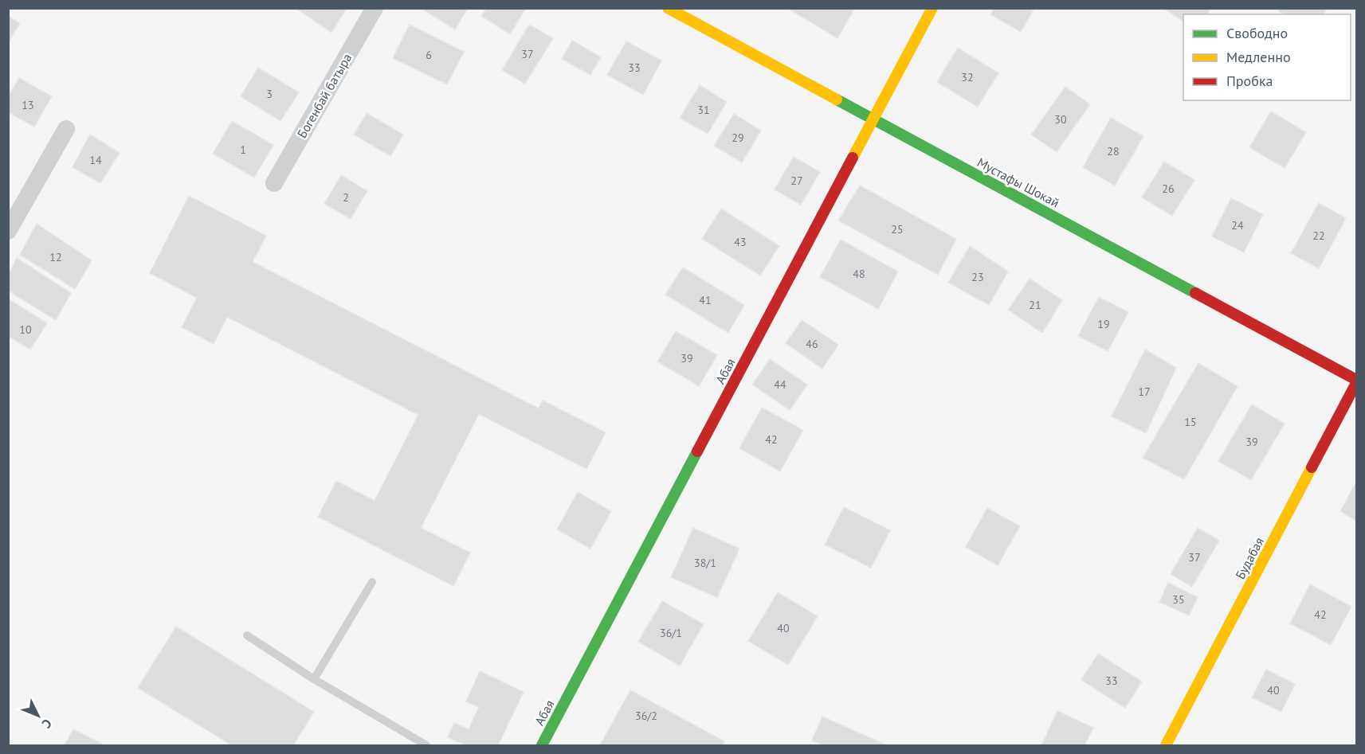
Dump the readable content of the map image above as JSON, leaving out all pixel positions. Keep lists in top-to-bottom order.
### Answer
{
  "streets": {
    "street": [
      "Богенбай батыра",
      "Мустафы Шокай",
      "Абая",
      "Будабая"
    ]
  },
  "crossings": [
    ["Мустафы Шокай", "Абая"]
  ],
  "house_numbers": [
    "37",
    "6",
    "33",
    "32",
    "3",
    "13",
    "31",
    "30",
    "29",
    "1",
    "28",
    "14",
    "27",
    "26",
    "2",
    "24",
    "25",
    "22",
    "43",
    "12",
    "48",
    "23",
    "41",
    "21",
    "19",
    "10",
    "46",
    "39",
    "44",
    "17",
    "15",
    "42",
    "39",
    "37",
    "38/1",
    "35",
    "42",
    "40",
    "36/1",
    "33",
    "40",
    "36/2"
  ],
  "legend": ["Свободно", "Медленно", "Пробка"],
  "north": "bottom right"
}
